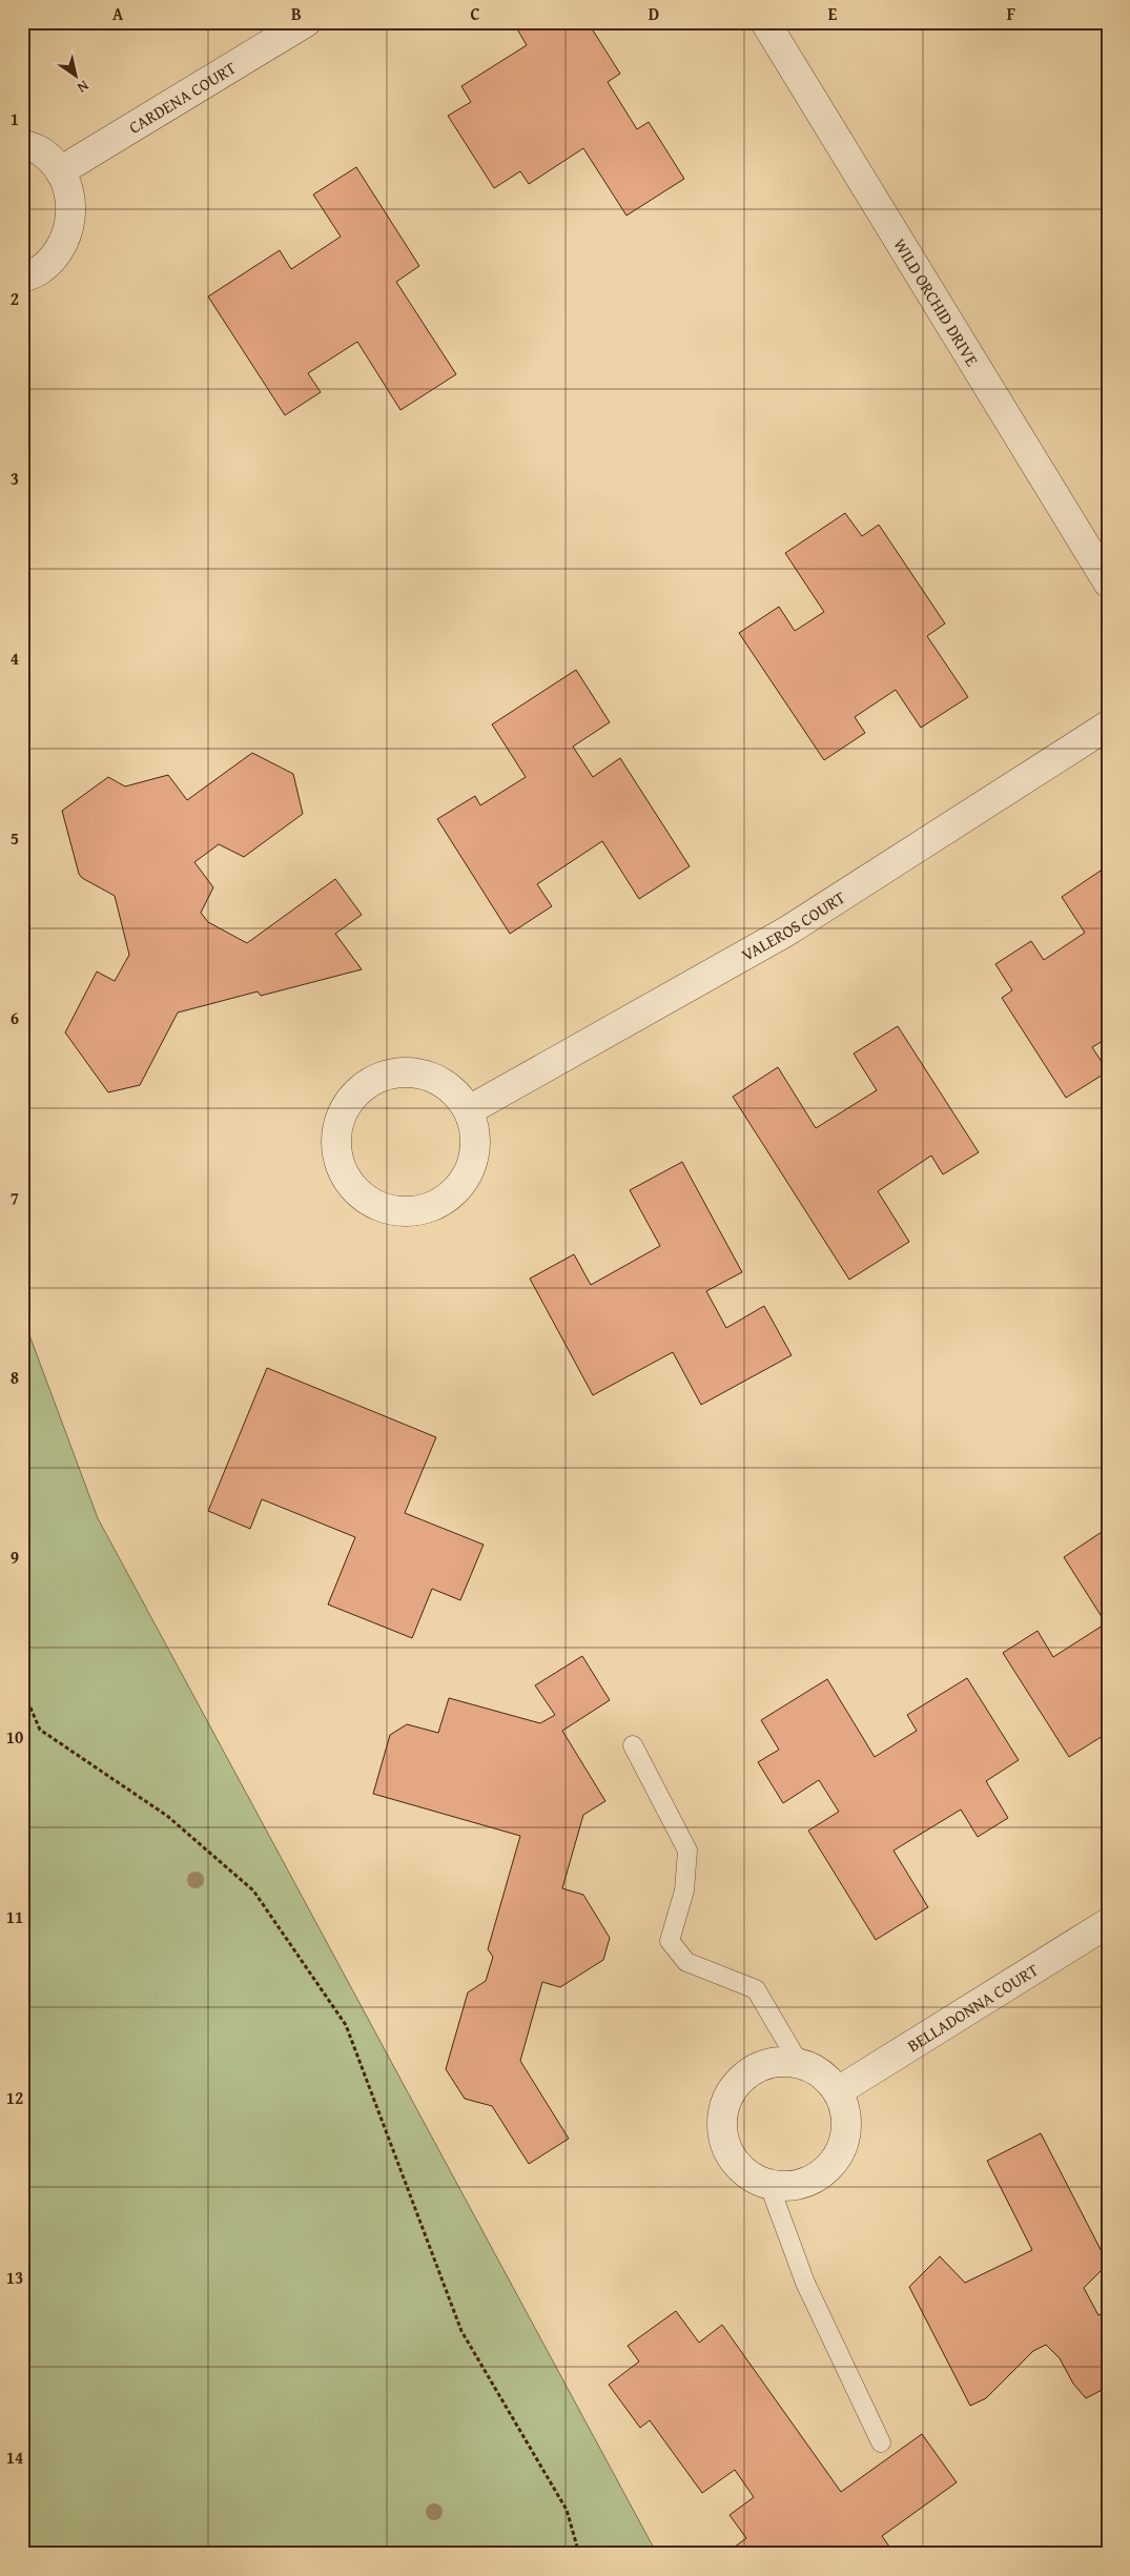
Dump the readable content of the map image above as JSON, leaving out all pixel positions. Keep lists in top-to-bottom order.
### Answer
{
  "streets": {
    "street": [
      "CARDENA COURT",
      "WILD ORCHID DRIVE",
      "VALEROS COURT",
      "BELLADONNA COURT"
    ]
  },
  "north": "bottom right",
  "grid": {
    "columns": [
      "A",
      "B",
      "C",
      "D",
      "E",
      "F"
    ],
    "rows": [
      "1",
      "2",
      "3",
      "4",
      "5",
      "6",
      "7",
      "8",
      "9",
      "10",
      "11",
      "12",
      "13",
      "14"
    ]
  }
}
